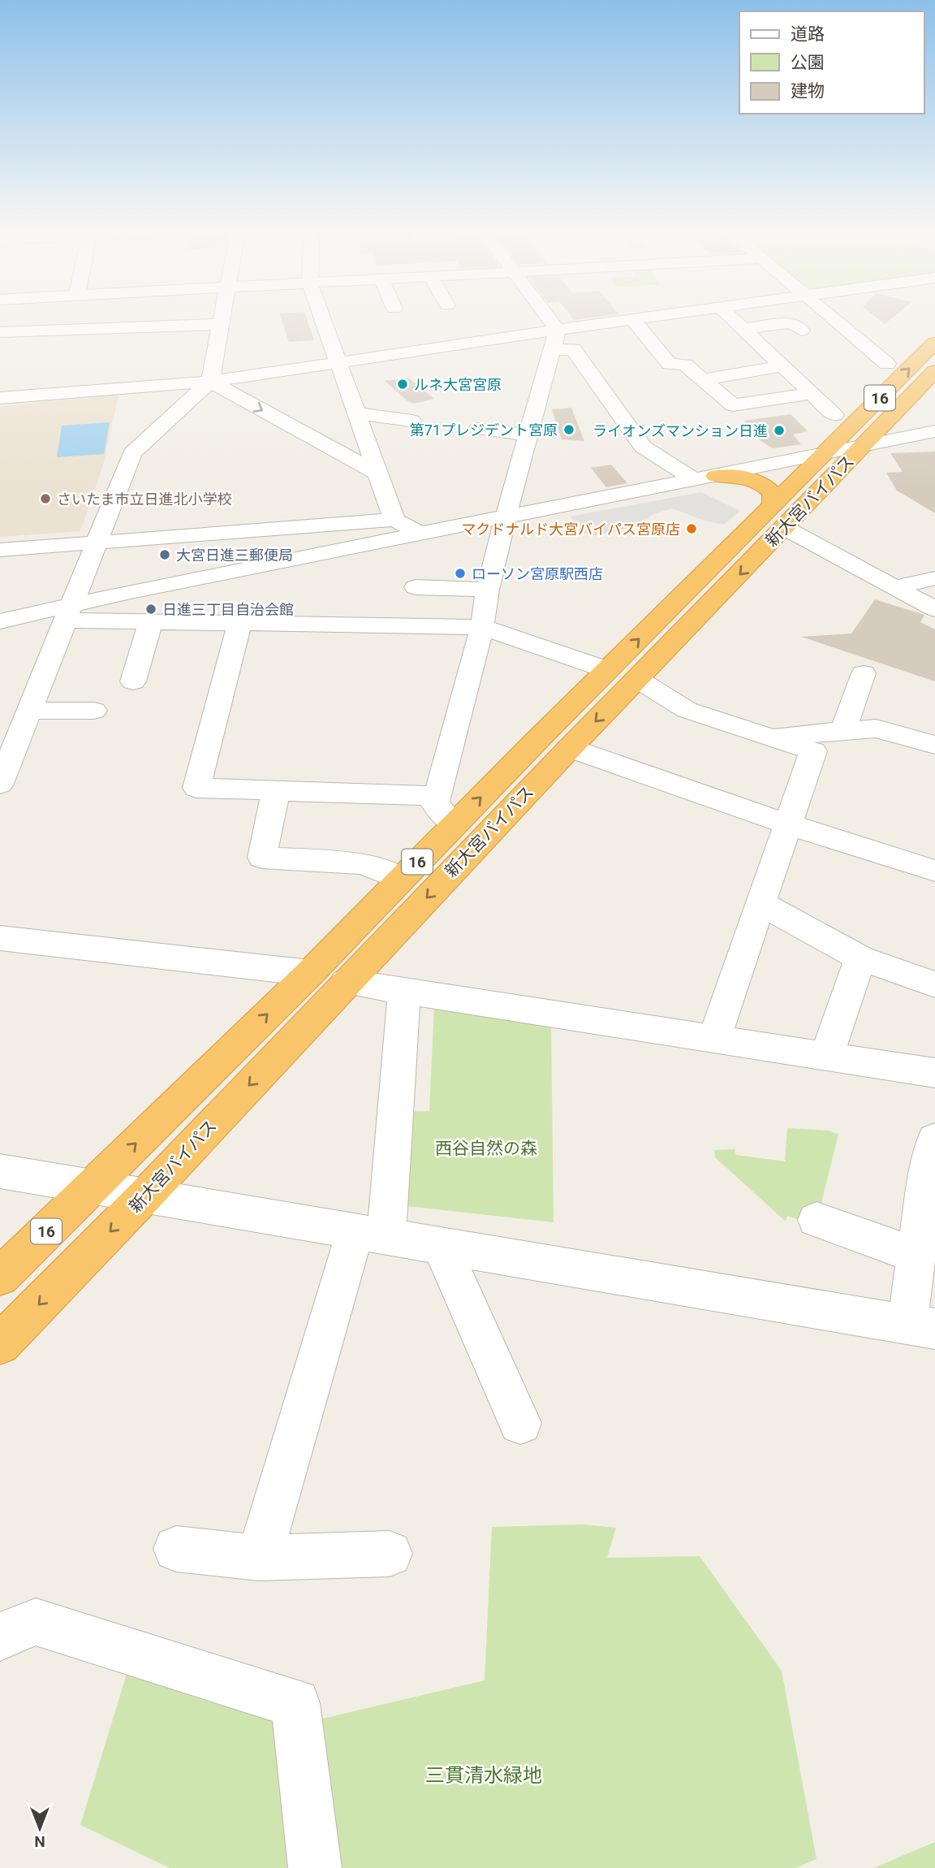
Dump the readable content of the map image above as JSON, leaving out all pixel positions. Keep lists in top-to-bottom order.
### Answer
{
  "streets": {
    "highway": ["16", "新大宮バイパス"]
  },
  "parks": ["西谷自然の森", "三貫清水緑地"],
  "places": [
    "ルネ大宮宮原",
    "第71プレジデント宮原",
    "ライオンズマンション日進",
    "さいたま市立日進北小学校",
    "マクドナルド大宮バイパス宮原店",
    "大宮日進三郵便局",
    "ローソン宮原駅西店",
    "日進三丁目自治会館"
  ],
  "legend": ["道路", "公園", "建物"],
  "north": "bottom"
}
